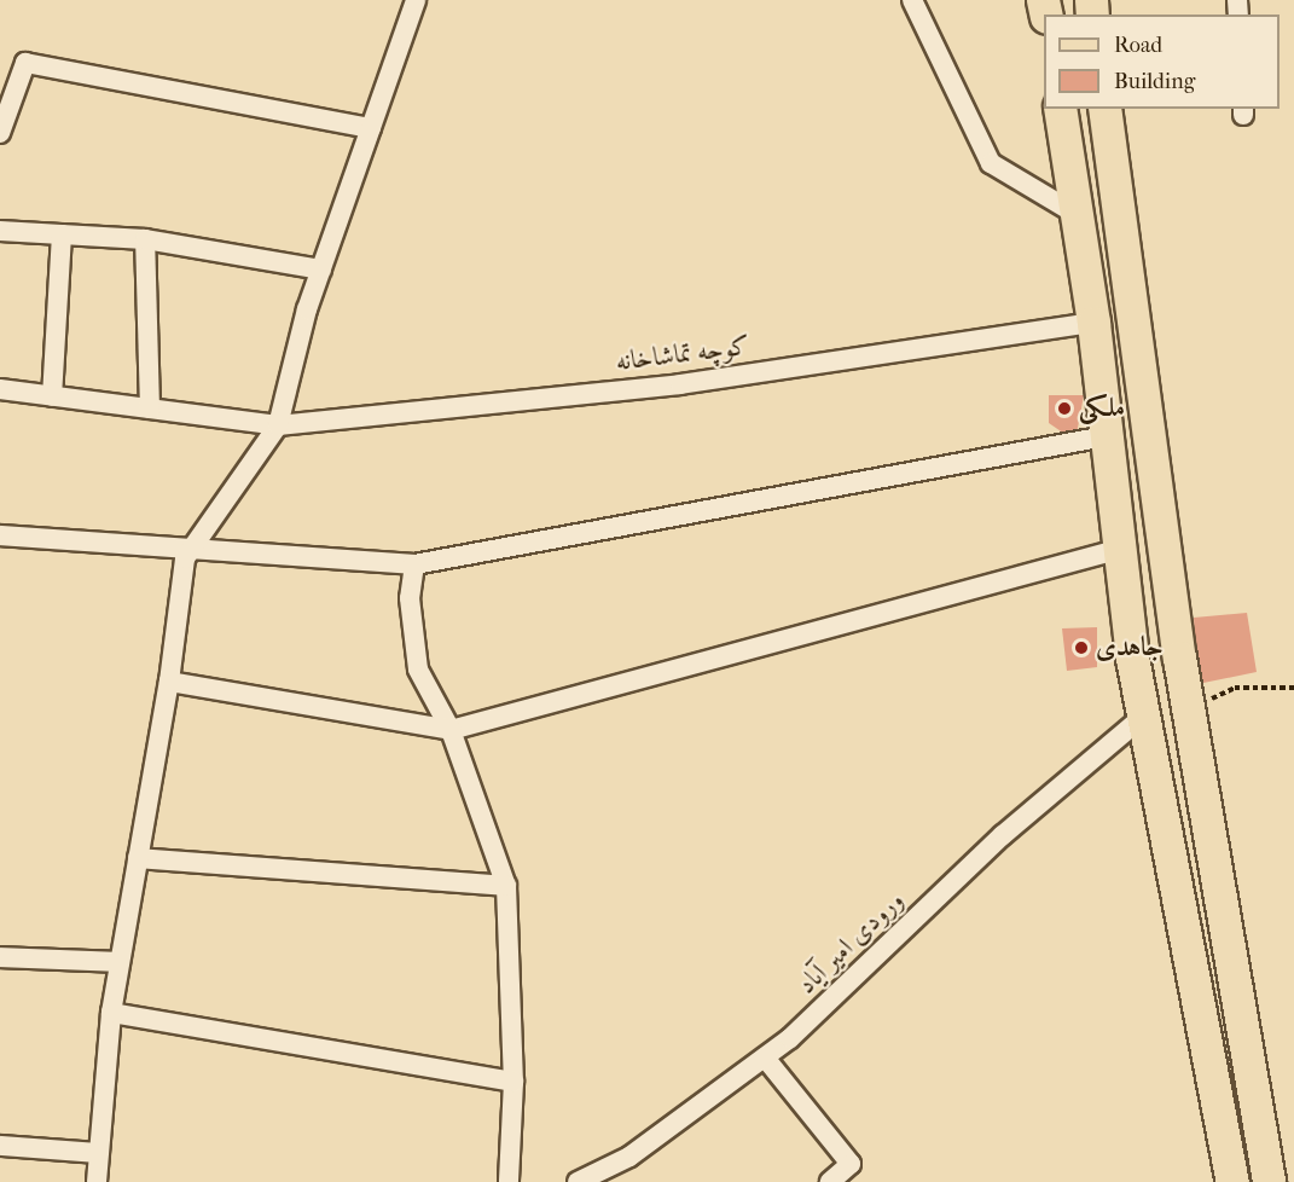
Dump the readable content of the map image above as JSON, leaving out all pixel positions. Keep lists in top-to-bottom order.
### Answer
{
  "streets": {
    "street": ["کوچه تماشاخانه", "ورودی امیر آیاد"]
  },
  "places": ["ملکی", "جاهدی"],
  "legend": ["Road", "Building"]
}
